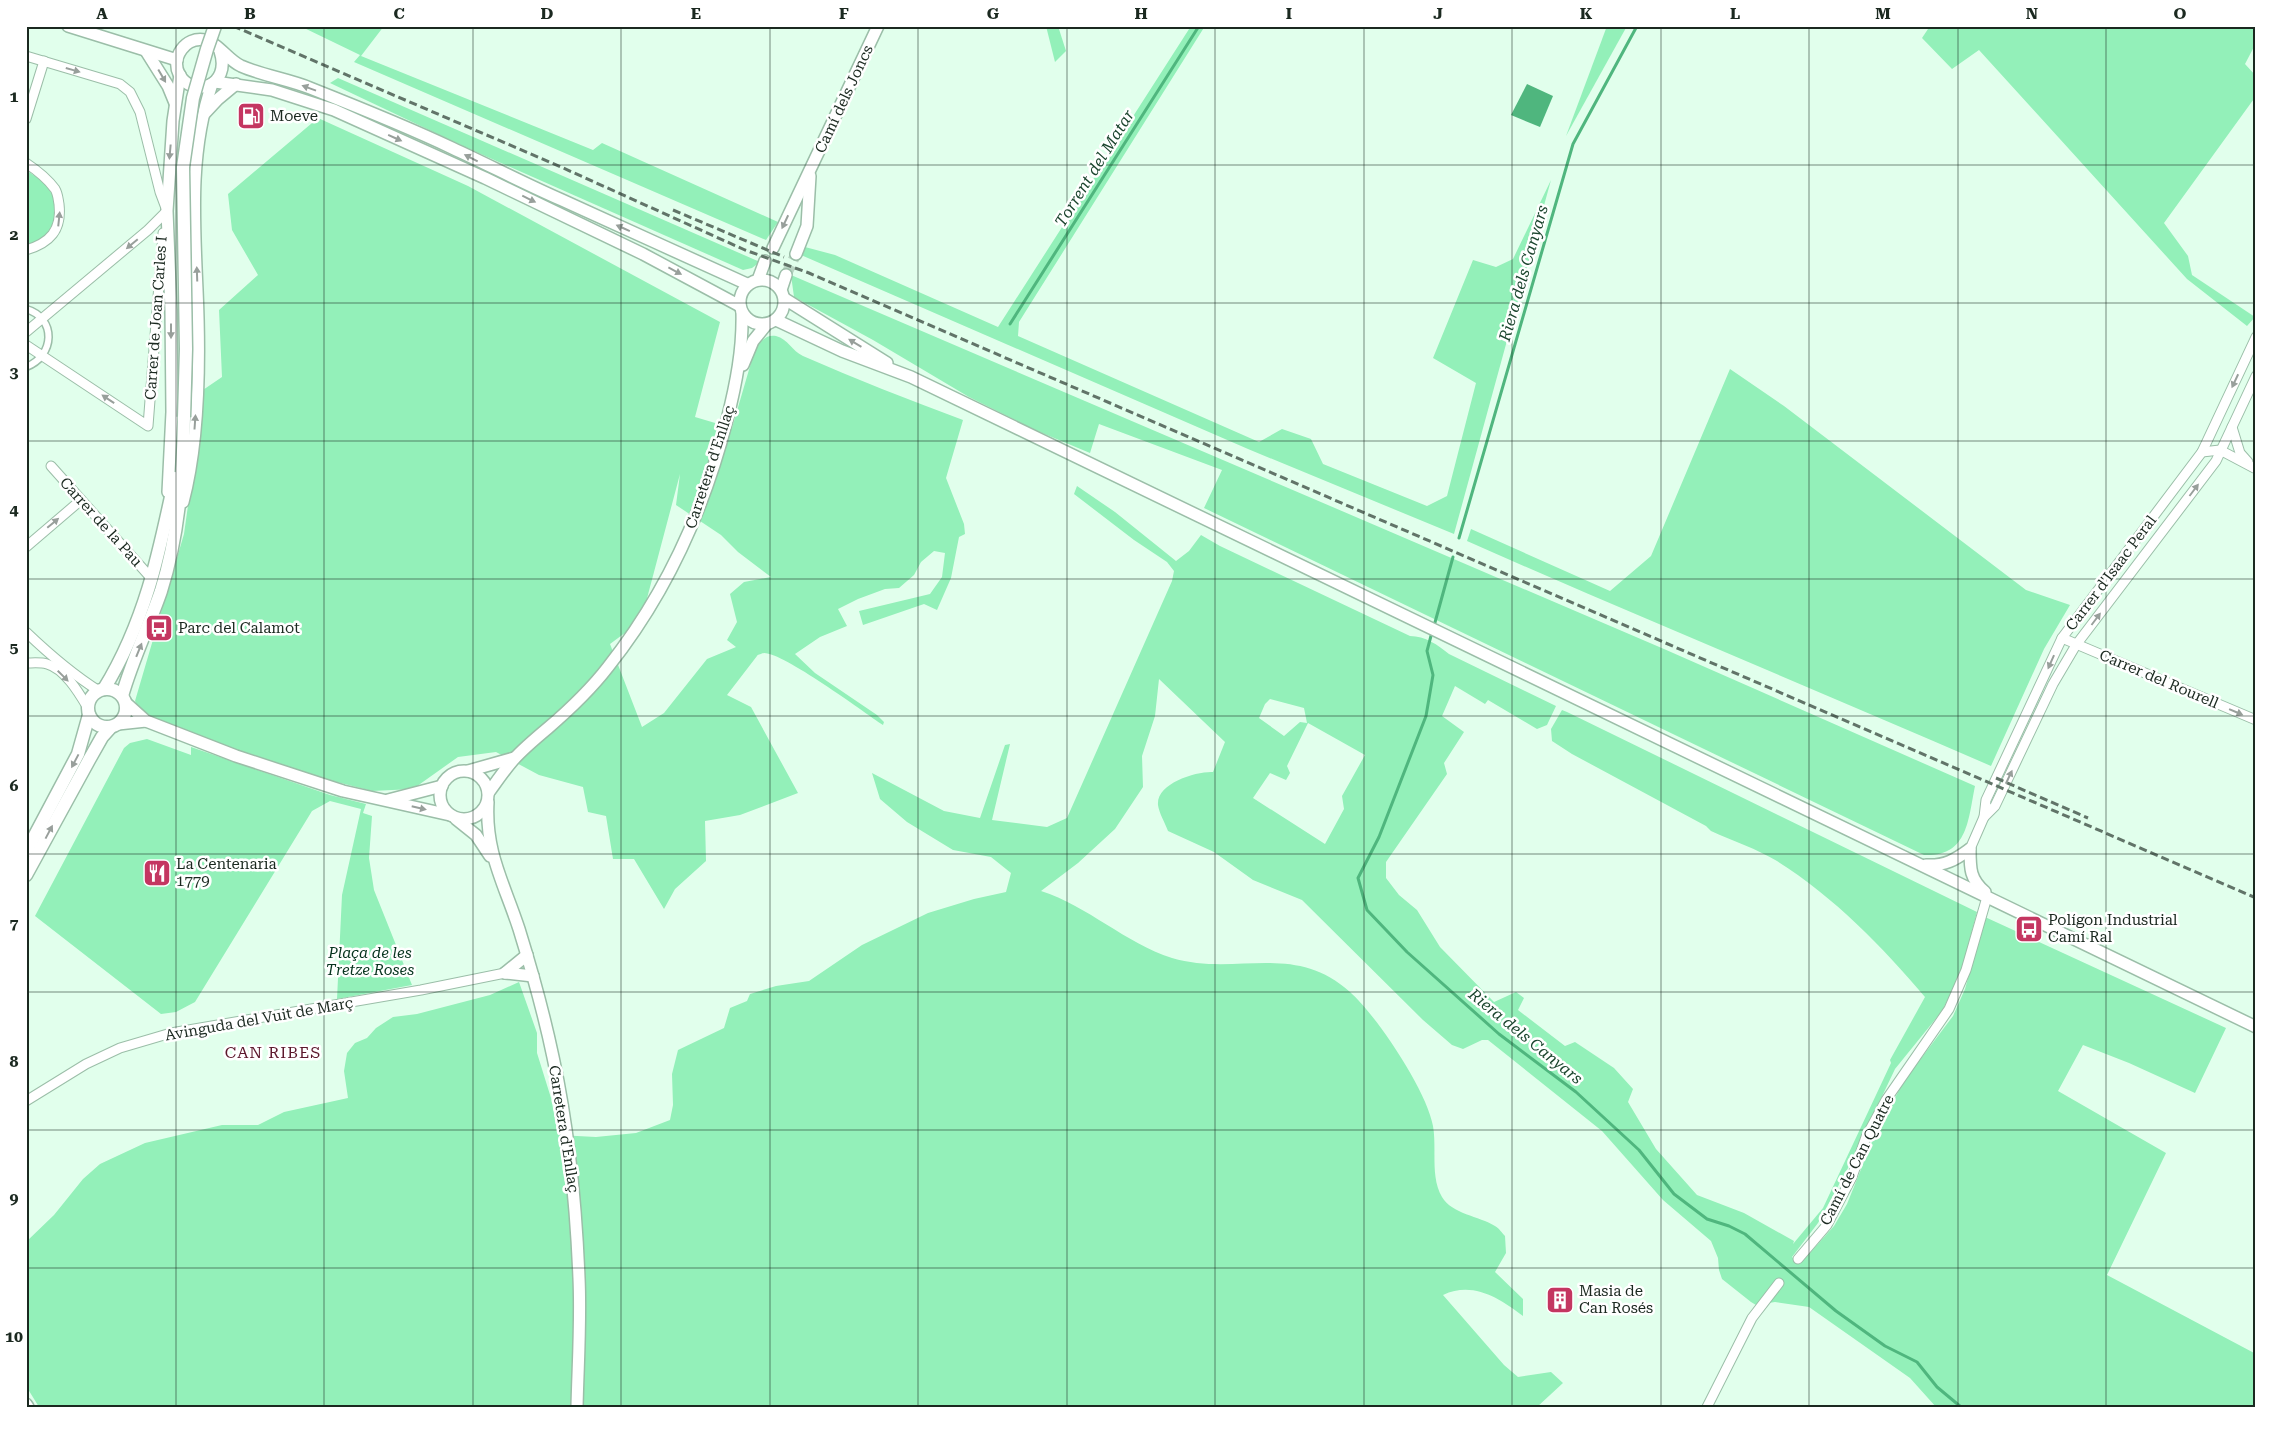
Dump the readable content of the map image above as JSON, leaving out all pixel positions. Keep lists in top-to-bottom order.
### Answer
{
  "streets": {
    "street": [
      "Camí dels Joncs",
      "Carrer de Joan Carles I",
      "Carretera d'Enllaç",
      "Carrer de la Pau",
      "Carrer d'Isaac Peral",
      "Carrer del Rourell",
      "Avinguda del Vuit de Març",
      "Camí de Can Quatre"
    ]
  },
  "crossings": [
    ["Carrer d'Isaac Peral", "Carrer del Rourell"]
  ],
  "one_way": ["Carrer del Rourell"],
  "districts": ["CAN RIBES"],
  "water": ["Torrent del Matar", "Riera dels Canyars"],
  "parks": ["Plaça de les Tretze Roses"],
  "places": {
    "fuel station": ["Moeve"],
    "bus stop": ["Parc del Calamot", "Polígon Industrial Camí Ral"],
    "restaurant": ["La Centenaria 1779"],
    "building": ["Masia de Can Rosés"]
  },
  "grid": {
    "columns": [
      "A",
      "B",
      "C",
      "D",
      "E",
      "F",
      "G",
      "H",
      "I",
      "J",
      "K",
      "L",
      "M",
      "N",
      "O"
    ],
    "rows": [
      "1",
      "2",
      "3",
      "4",
      "5",
      "6",
      "7",
      "8",
      "9",
      "10"
    ]
  }
}
